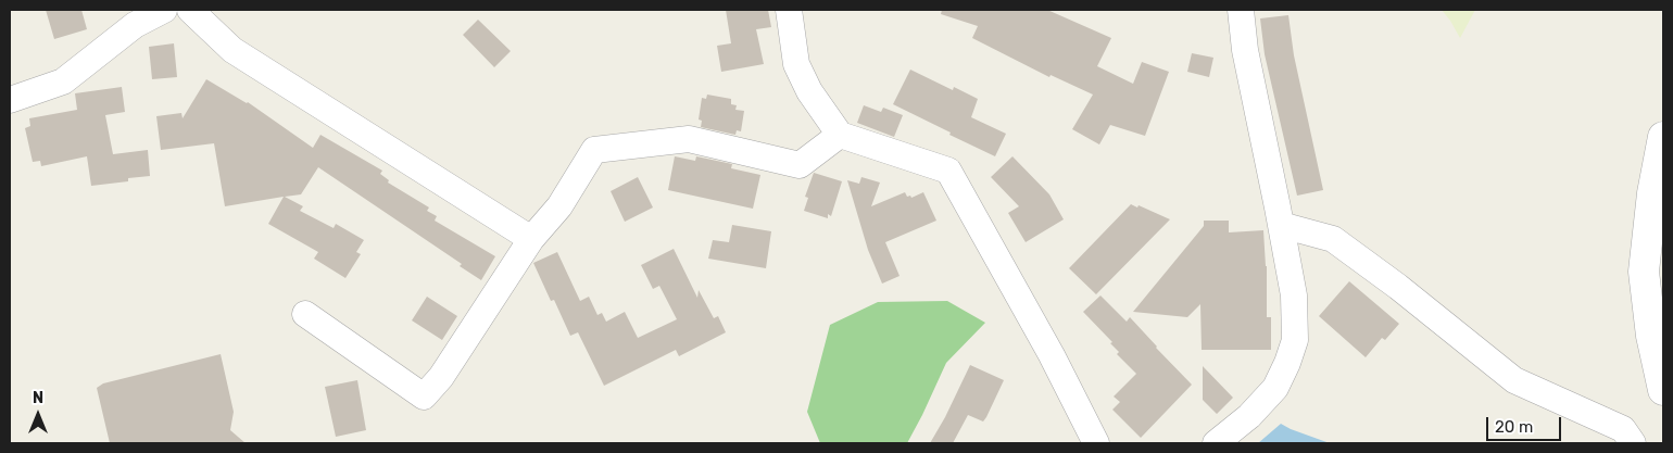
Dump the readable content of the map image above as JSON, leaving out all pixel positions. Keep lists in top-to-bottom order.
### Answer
{
  "scale_bar": "20 m",
  "north": "top"
}
